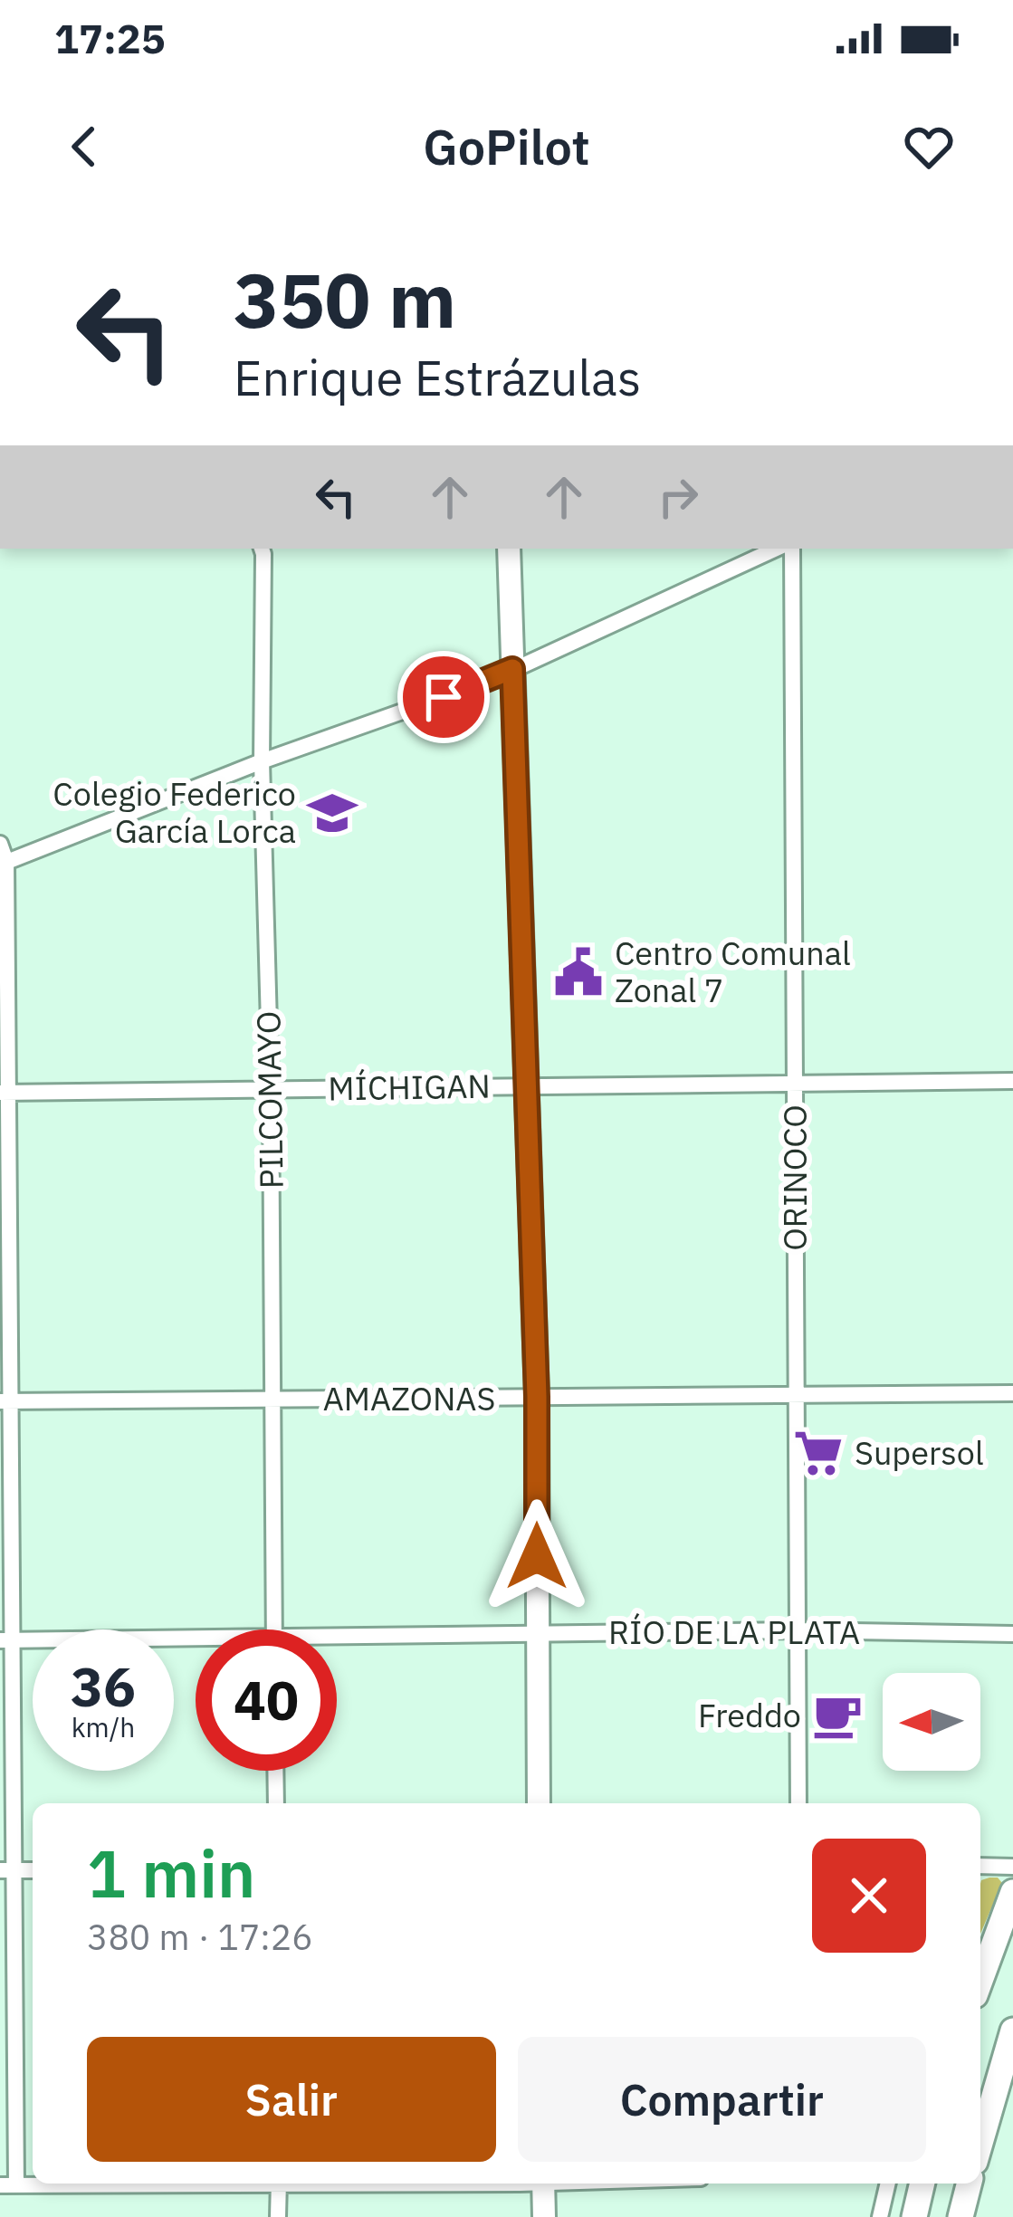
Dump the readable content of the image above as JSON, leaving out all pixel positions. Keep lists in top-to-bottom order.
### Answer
{
  "streets": {
    "street": [
      "MÍCHIGAN",
      "PILCOMAYO",
      "ORINOCO",
      "AMAZONAS",
      "RÍO DE LA PLATA"
    ]
  },
  "crossings": [
    ["MÍCHIGAN", "PILCOMAYO"],
    ["MÍCHIGAN", "ORINOCO"],
    ["PILCOMAYO", "AMAZONAS"],
    ["ORINOCO", "AMAZONAS"],
    ["ORINOCO", "RÍO DE LA PLATA"]
  ],
  "places": {
    "school or university": ["Colegio Federico García Lorca"],
    "public building": ["Centro Comunal Zonal 7"],
    "supermarket": ["Supersol"],
    "cafe": ["Freddo"]
  },
  "north": "left",
  "page": {
    "status": "17:25",
    "header": "GoPilot",
    "turn": ["350 m", "Enrique Estrázulas"],
    "speed": "36 km/h",
    "limit": "40",
    "heading": ["1 min", "380 m · 17:26"],
    "buttons": ["Salir", "Compartir"]
  }
}
